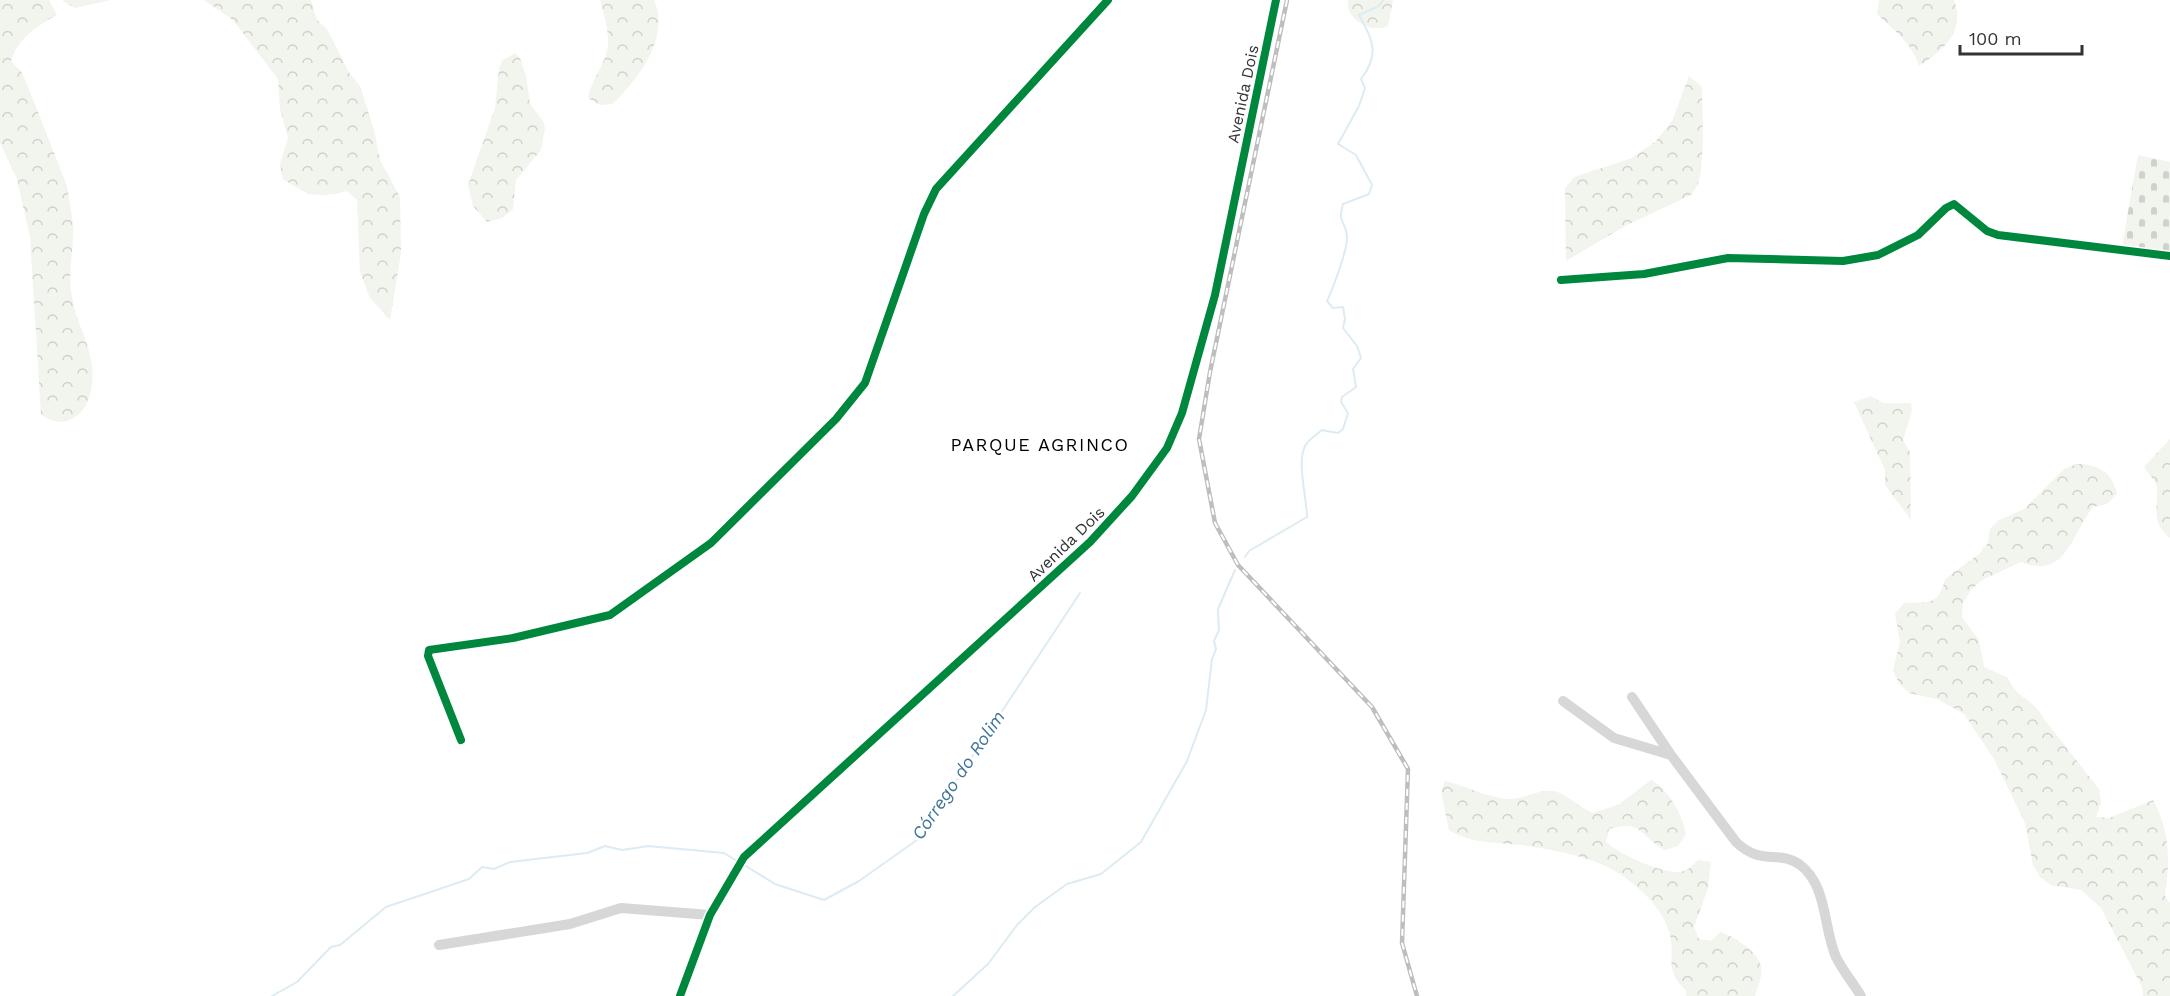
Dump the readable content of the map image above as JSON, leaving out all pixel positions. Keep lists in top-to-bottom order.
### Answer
{
  "streets": {
    "street": ["Avenida Dois"]
  },
  "districts": ["PARQUE AGRINCO"],
  "water": ["Córrego do Rolim"],
  "scale_bar": "100 m"
}
